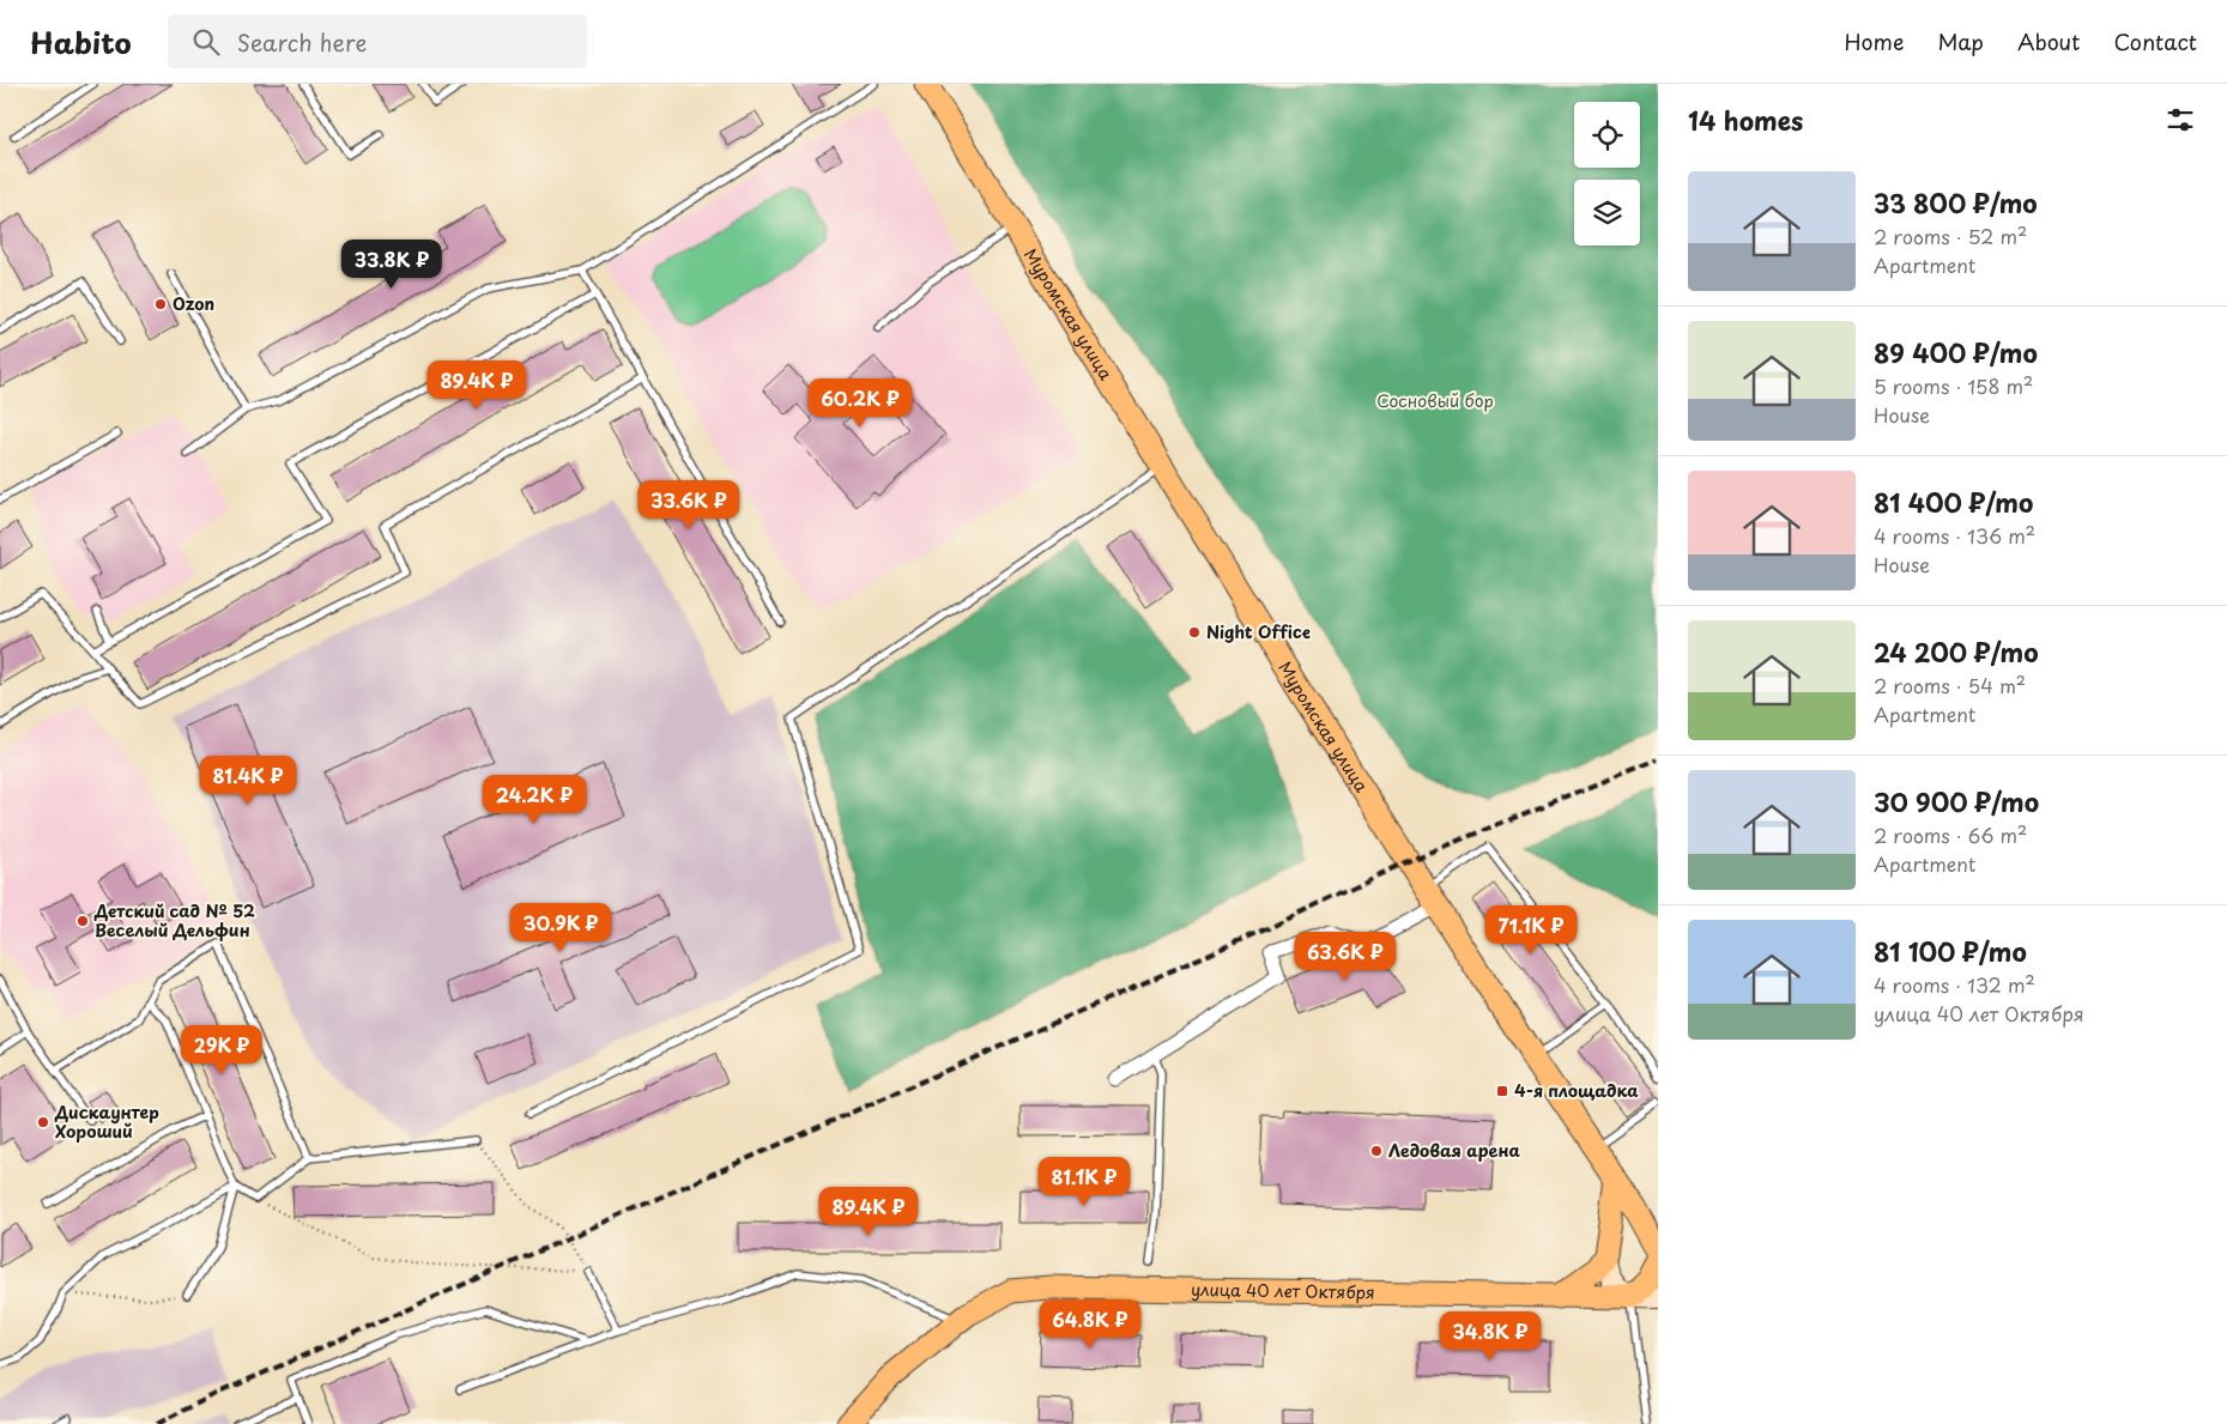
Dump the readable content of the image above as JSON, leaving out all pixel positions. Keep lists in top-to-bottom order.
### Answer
{
  "streets": {
    "main road": ["Муромская улица", "улица 40 лет Октября"]
  },
  "parks": ["Сосновый бор"],
  "places": {
    "other": [
      "Ozon",
      "Night Office",
      "Детский сад № 52 Веселый Дельфин",
      "Дискаунтер Хороший",
      "Ледовая арена"
    ],
    "transit": ["4-я площадка"]
  },
  "page": {
    "header": "Habito",
    "search": "Search here",
    "nav": [
      "Home",
      "Map",
      "About",
      "Contact"
    ],
    "heading": "14 homes",
    "list": [
      {
        "name": "33 800 ₽/mo",
        "note": "2 rooms · 52 m² · Apartment"
      },
      {
        "name": "89 400 ₽/mo",
        "note": "5 rooms · 158 m² · House"
      },
      {
        "name": "81 400 ₽/mo",
        "note": "4 rooms · 136 m² · House"
      },
      {
        "name": "24 200 ₽/mo",
        "note": "2 rooms · 54 m² · Apartment"
      },
      {
        "name": "30 900 ₽/mo",
        "note": "2 rooms · 66 m² · Apartment"
      },
      {
        "name": "81 100 ₽/mo",
        "note": "4 rooms · 132 m² · улица 40 лет Октября"
      }
    ],
    "price": [
      "33.8K ₽",
      "89.4K ₽",
      "60.2K ₽",
      "33.6K ₽",
      "81.4K ₽",
      "24.2K ₽",
      "30.9K ₽",
      "71.1K ₽",
      "63.6K ₽",
      "29K ₽",
      "81.1K ₽",
      "89.4K ₽",
      "64.8K ₽",
      "34.8K ₽"
    ]
  }
}
